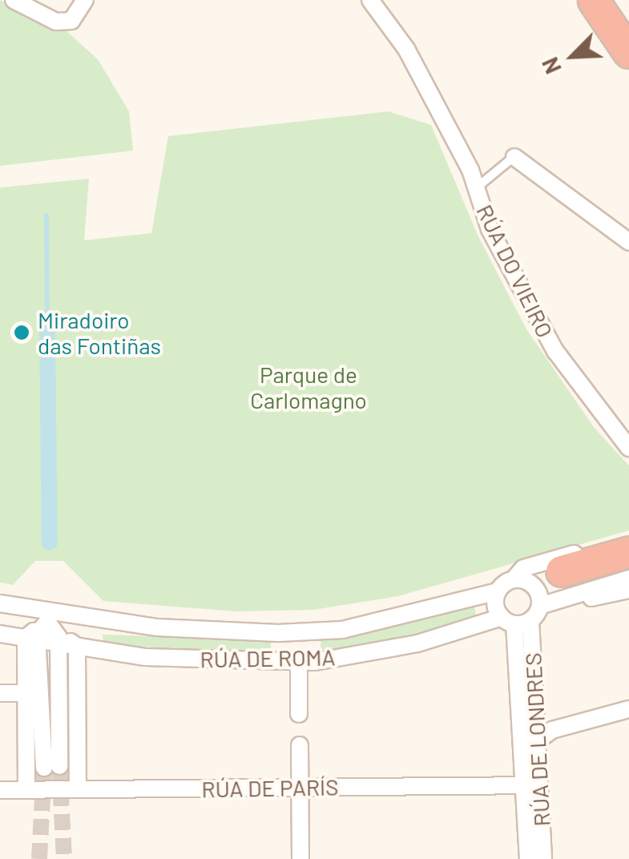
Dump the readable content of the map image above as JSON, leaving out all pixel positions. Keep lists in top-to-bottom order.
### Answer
{
  "streets": {
    "street": [
      "RÚA DO VIEIRO",
      "RÚA DE ROMA",
      "RÚA DE LONDRES",
      "RÚA DE PARÍS"
    ]
  },
  "crossings": [
    ["RÚA DE ROMA", "RÚA DE LONDRES"],
    ["RÚA DE LONDRES", "RÚA DE PARÍS"]
  ],
  "parks": ["Parque de Carlomagno"],
  "places": ["Miradoiro das Fontiñas"],
  "north": "bottom left"
}
